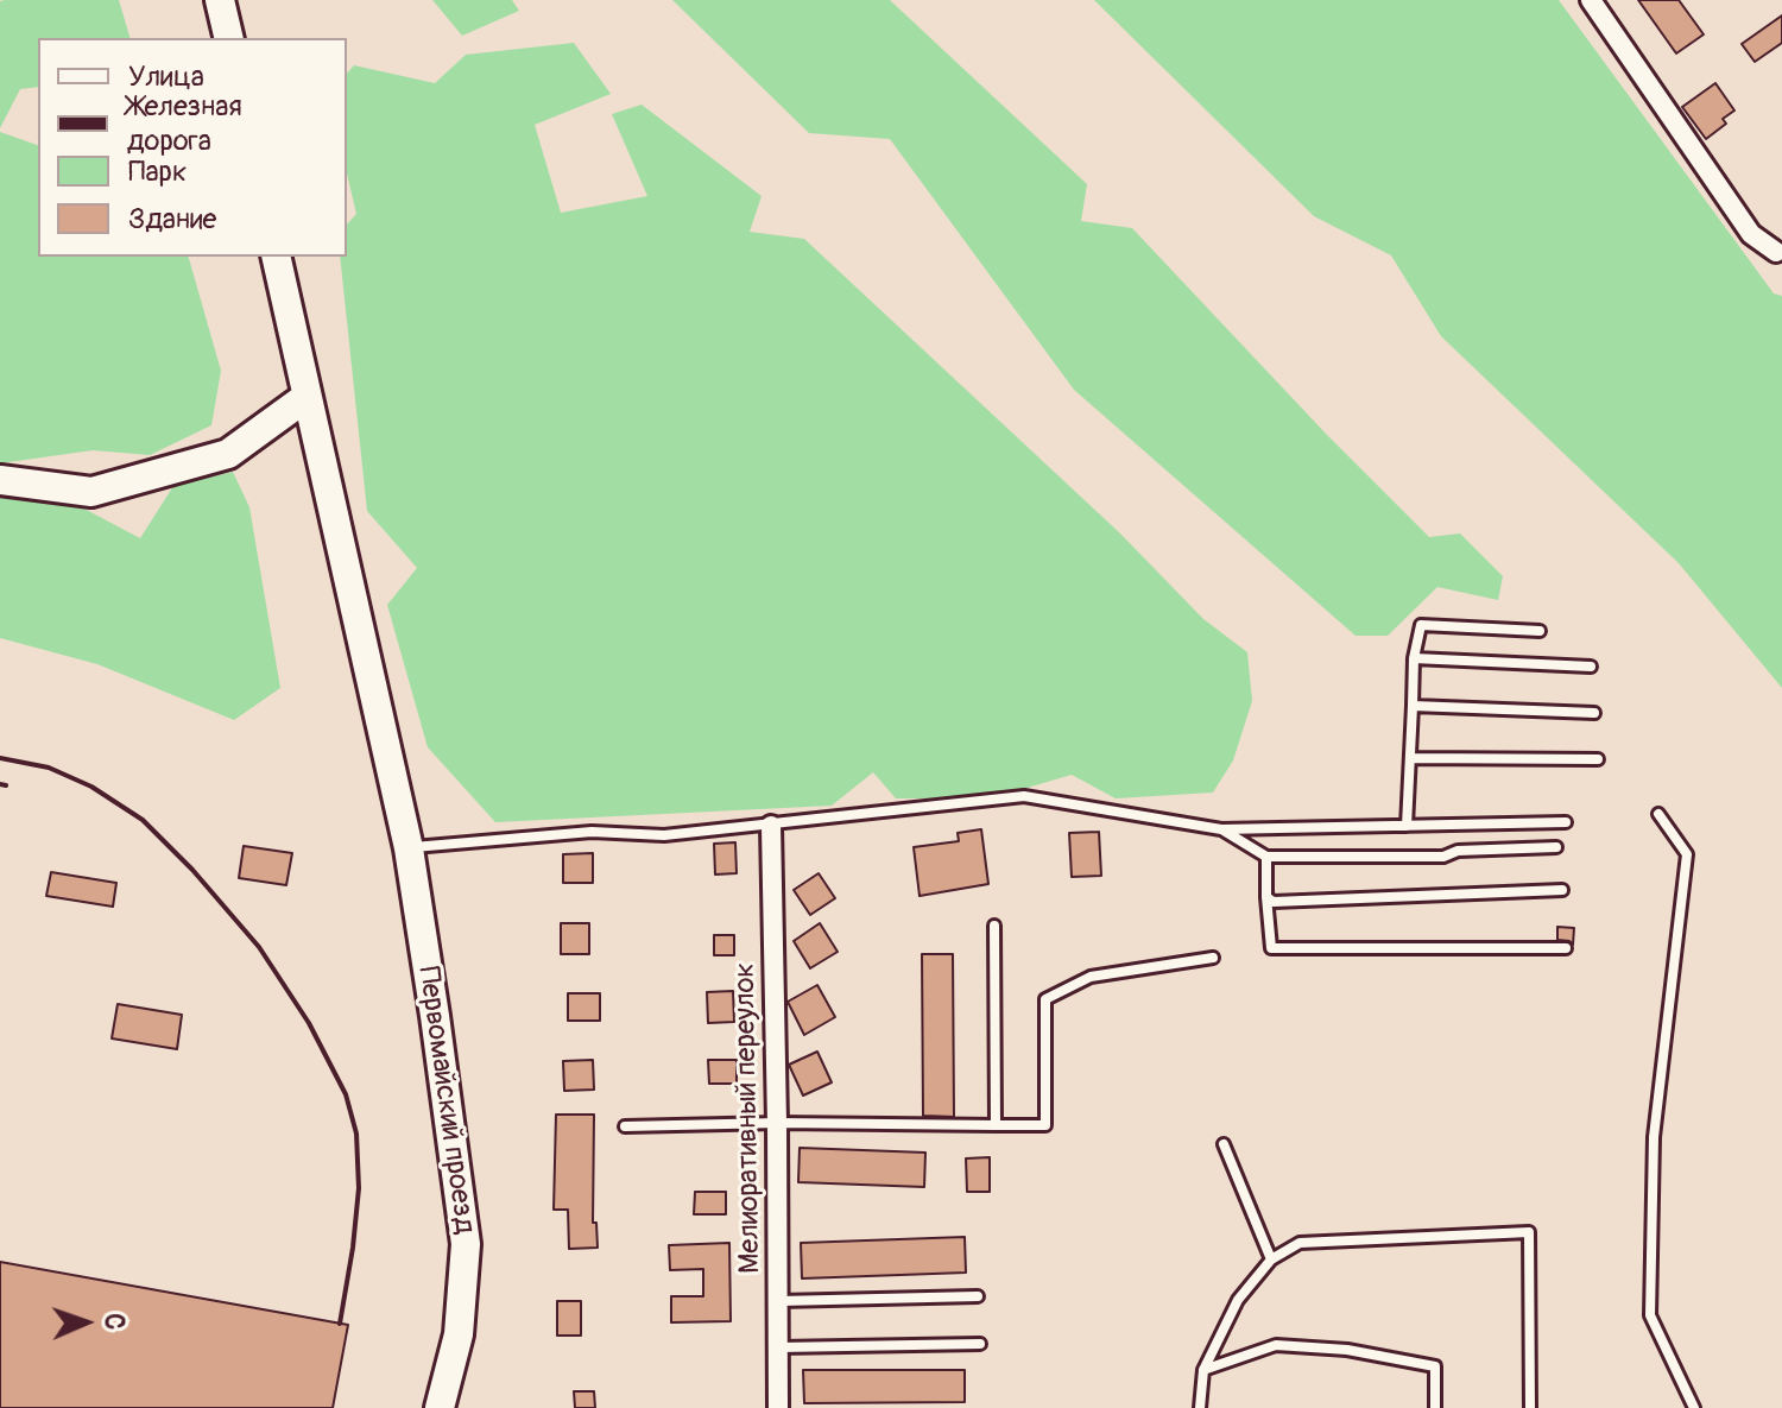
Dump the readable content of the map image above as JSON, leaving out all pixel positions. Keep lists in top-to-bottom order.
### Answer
{
  "streets": {
    "main road": ["Первомайский проезд"],
    "street": ["Мелиоративный переулок"]
  },
  "legend": [
    "Улица",
    "Железная дорога",
    "Парк",
    "Здание"
  ],
  "north": "right"
}
